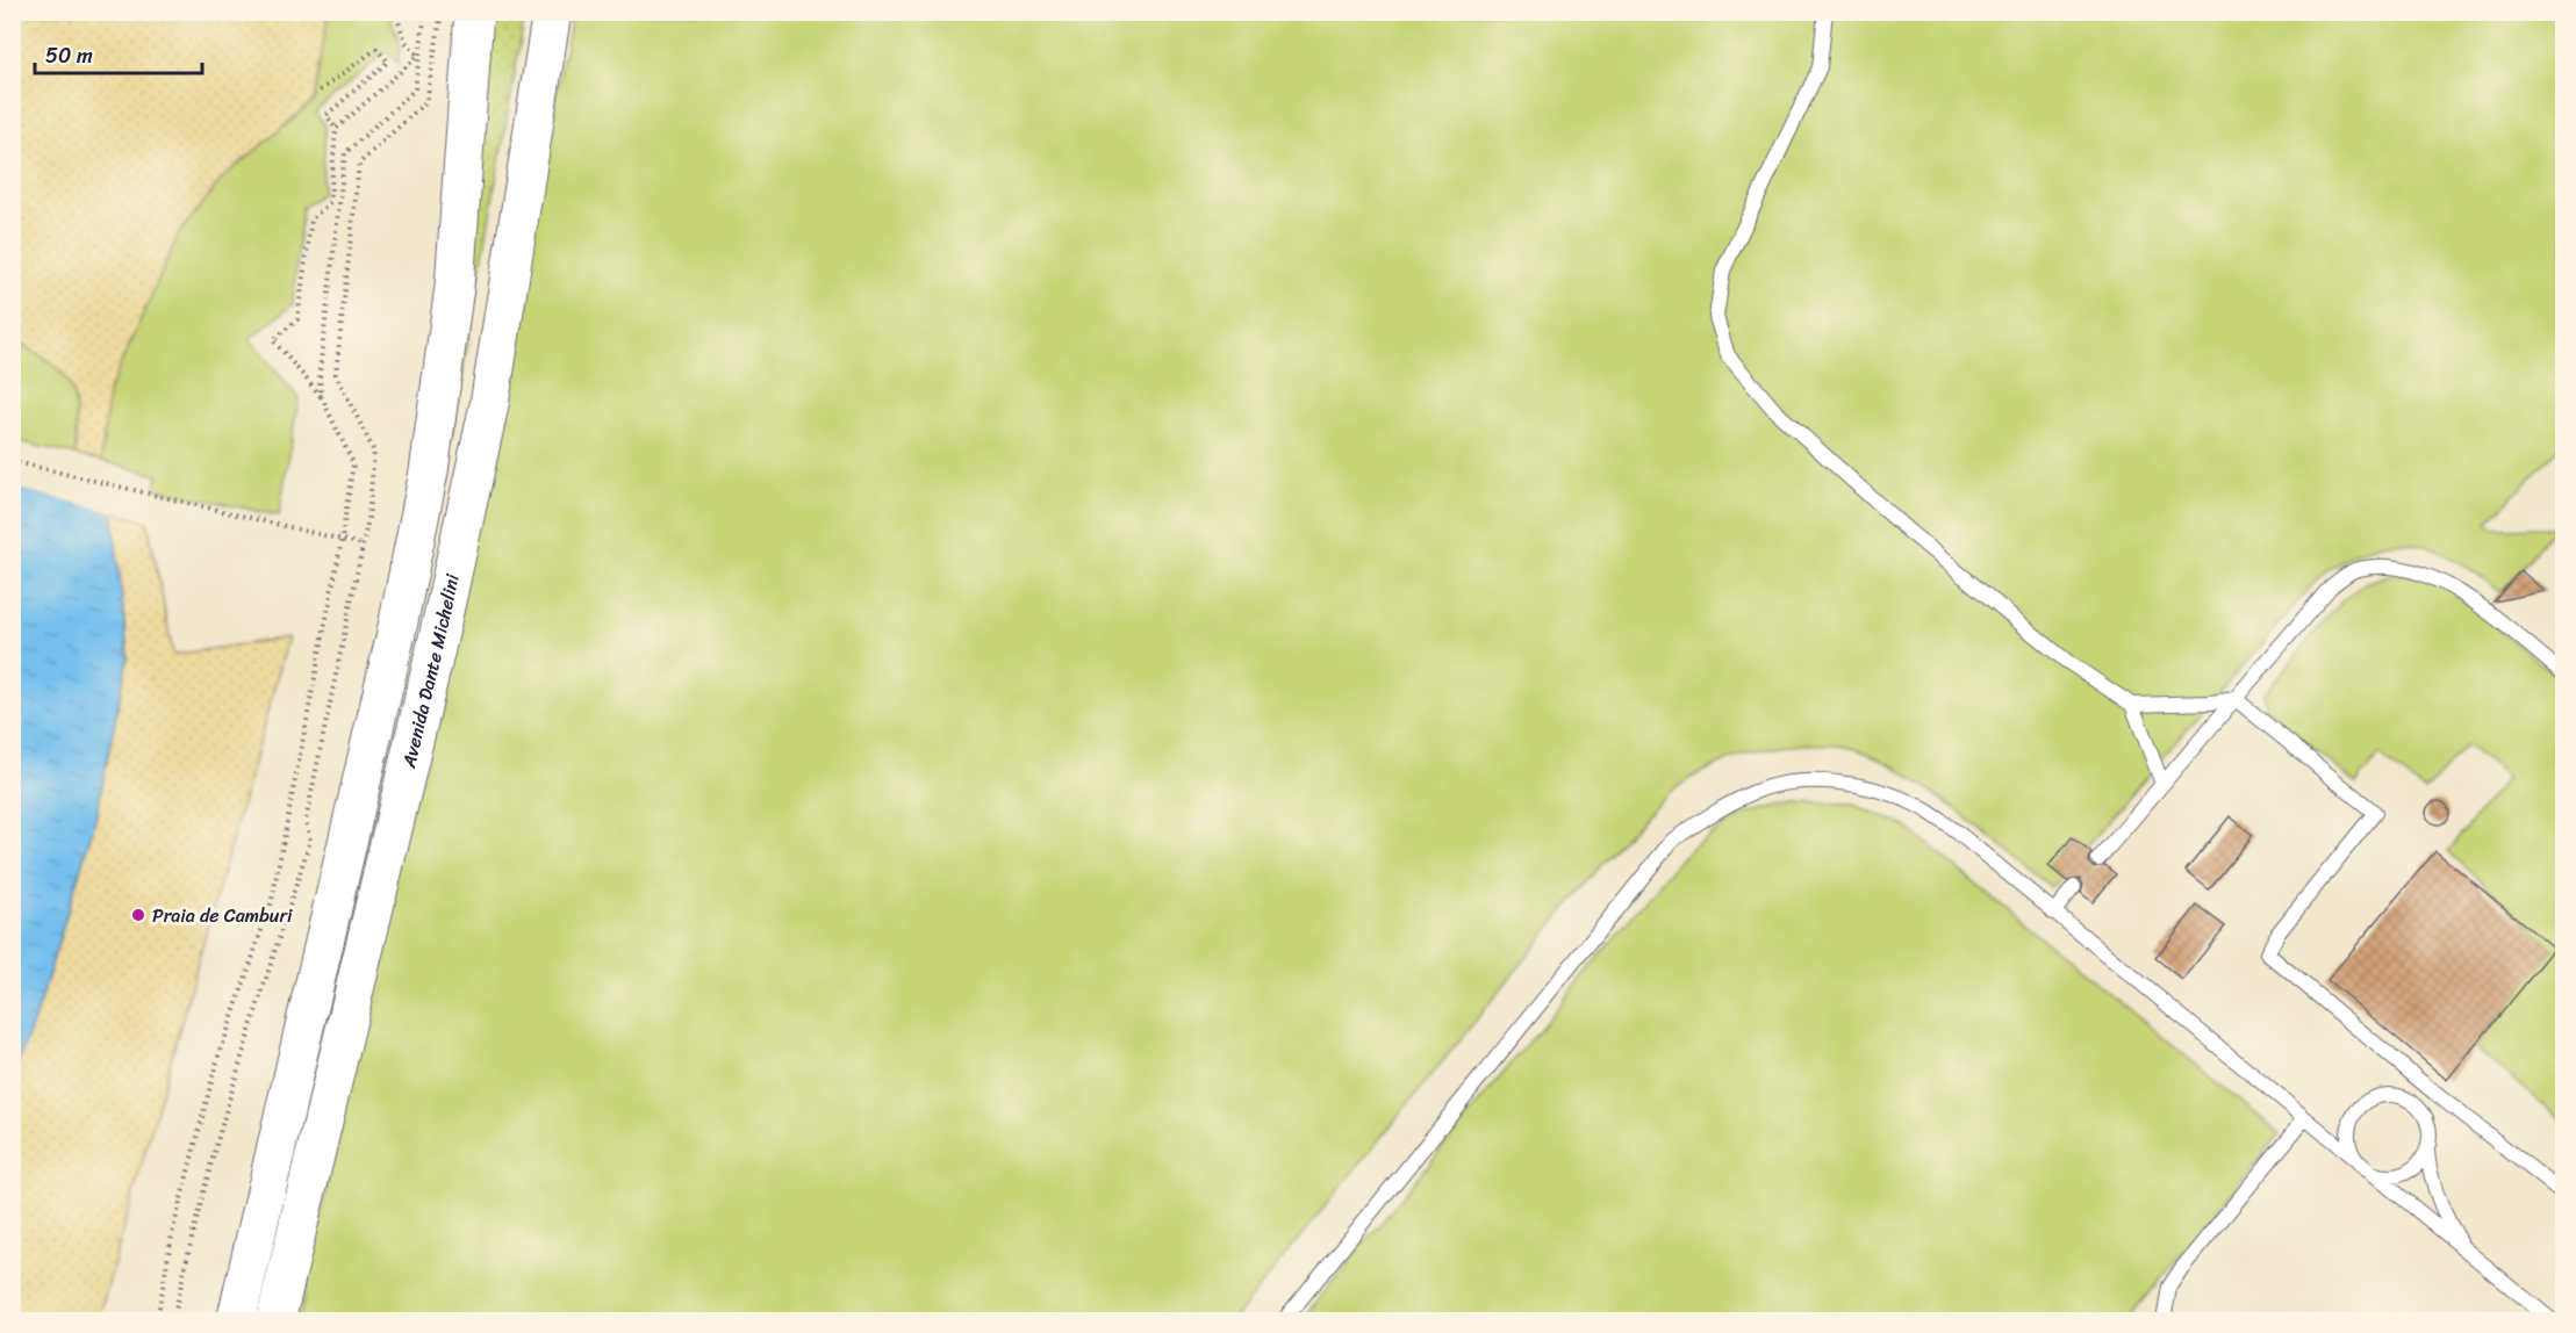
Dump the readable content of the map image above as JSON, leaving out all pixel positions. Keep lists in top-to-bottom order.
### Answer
{
  "streets": {
    "main road": ["Avenida Dante Michelini"]
  },
  "places": ["Praia de Camburi"],
  "scale_bar": "50 m"
}
